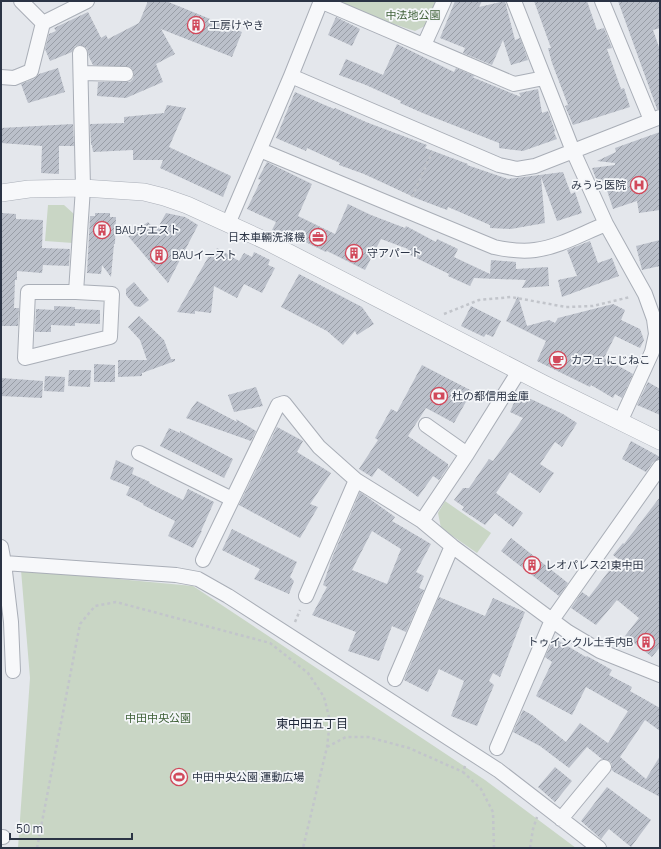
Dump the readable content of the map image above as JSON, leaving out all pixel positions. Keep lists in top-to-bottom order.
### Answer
{
  "districts": ["東中田五丁目"],
  "parks": ["中法地公園", "中田中央公園"],
  "places": {
    "building": [
      "工房けやき",
      "BAUウエスト",
      "守アパート",
      "BAUイースト",
      "レオパレス21東中田",
      "トゥインクル土手内B"
    ],
    "hospital": ["みうら医院"],
    "office": ["日本車輛洗滌機"],
    "cafe": ["カフェ にじねこ"],
    "bank": ["杜の都信用金庫"],
    "sports": ["中田中央公園 運動広場"]
  },
  "scale_bar": "50 m"
}
